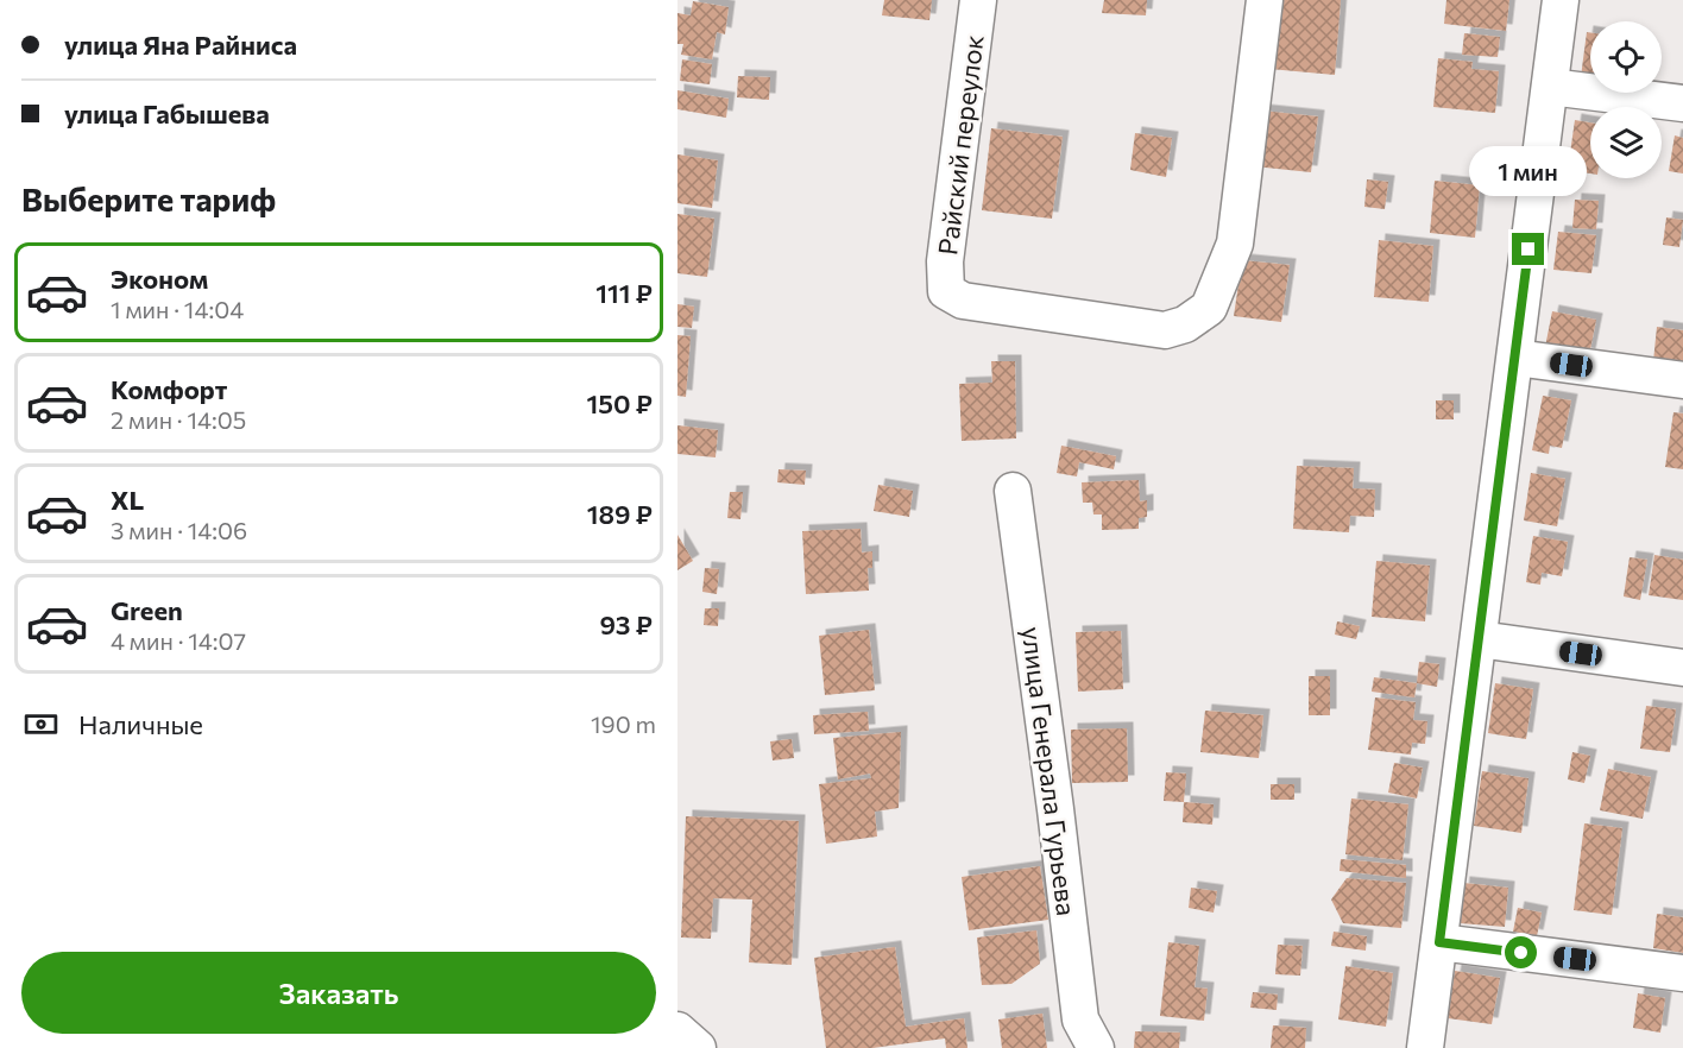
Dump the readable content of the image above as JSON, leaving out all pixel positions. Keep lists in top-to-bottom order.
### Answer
{
  "streets": {
    "street": ["Райский переулок", "улица Генерала Гурьева"]
  },
  "page": {
    "banner": ["улица Яна Райниса", "улица Габышева"],
    "bubble": "1 мин",
    "heading": "Выберите тариф",
    "list": [
      {
        "name": "Эконом",
        "note": "1 мин · 14:04",
        "value": "111 ₽"
      },
      {
        "name": "Комфорт",
        "note": "2 мин · 14:05",
        "value": "150 ₽"
      },
      {
        "name": "XL",
        "note": "3 мин · 14:06",
        "value": "189 ₽"
      },
      {
        "name": "Green",
        "note": "4 мин · 14:07",
        "value": "93 ₽"
      }
    ],
    "pay": ["Наличные", "190 m"],
    "buttons": "Заказать"
  }
}
